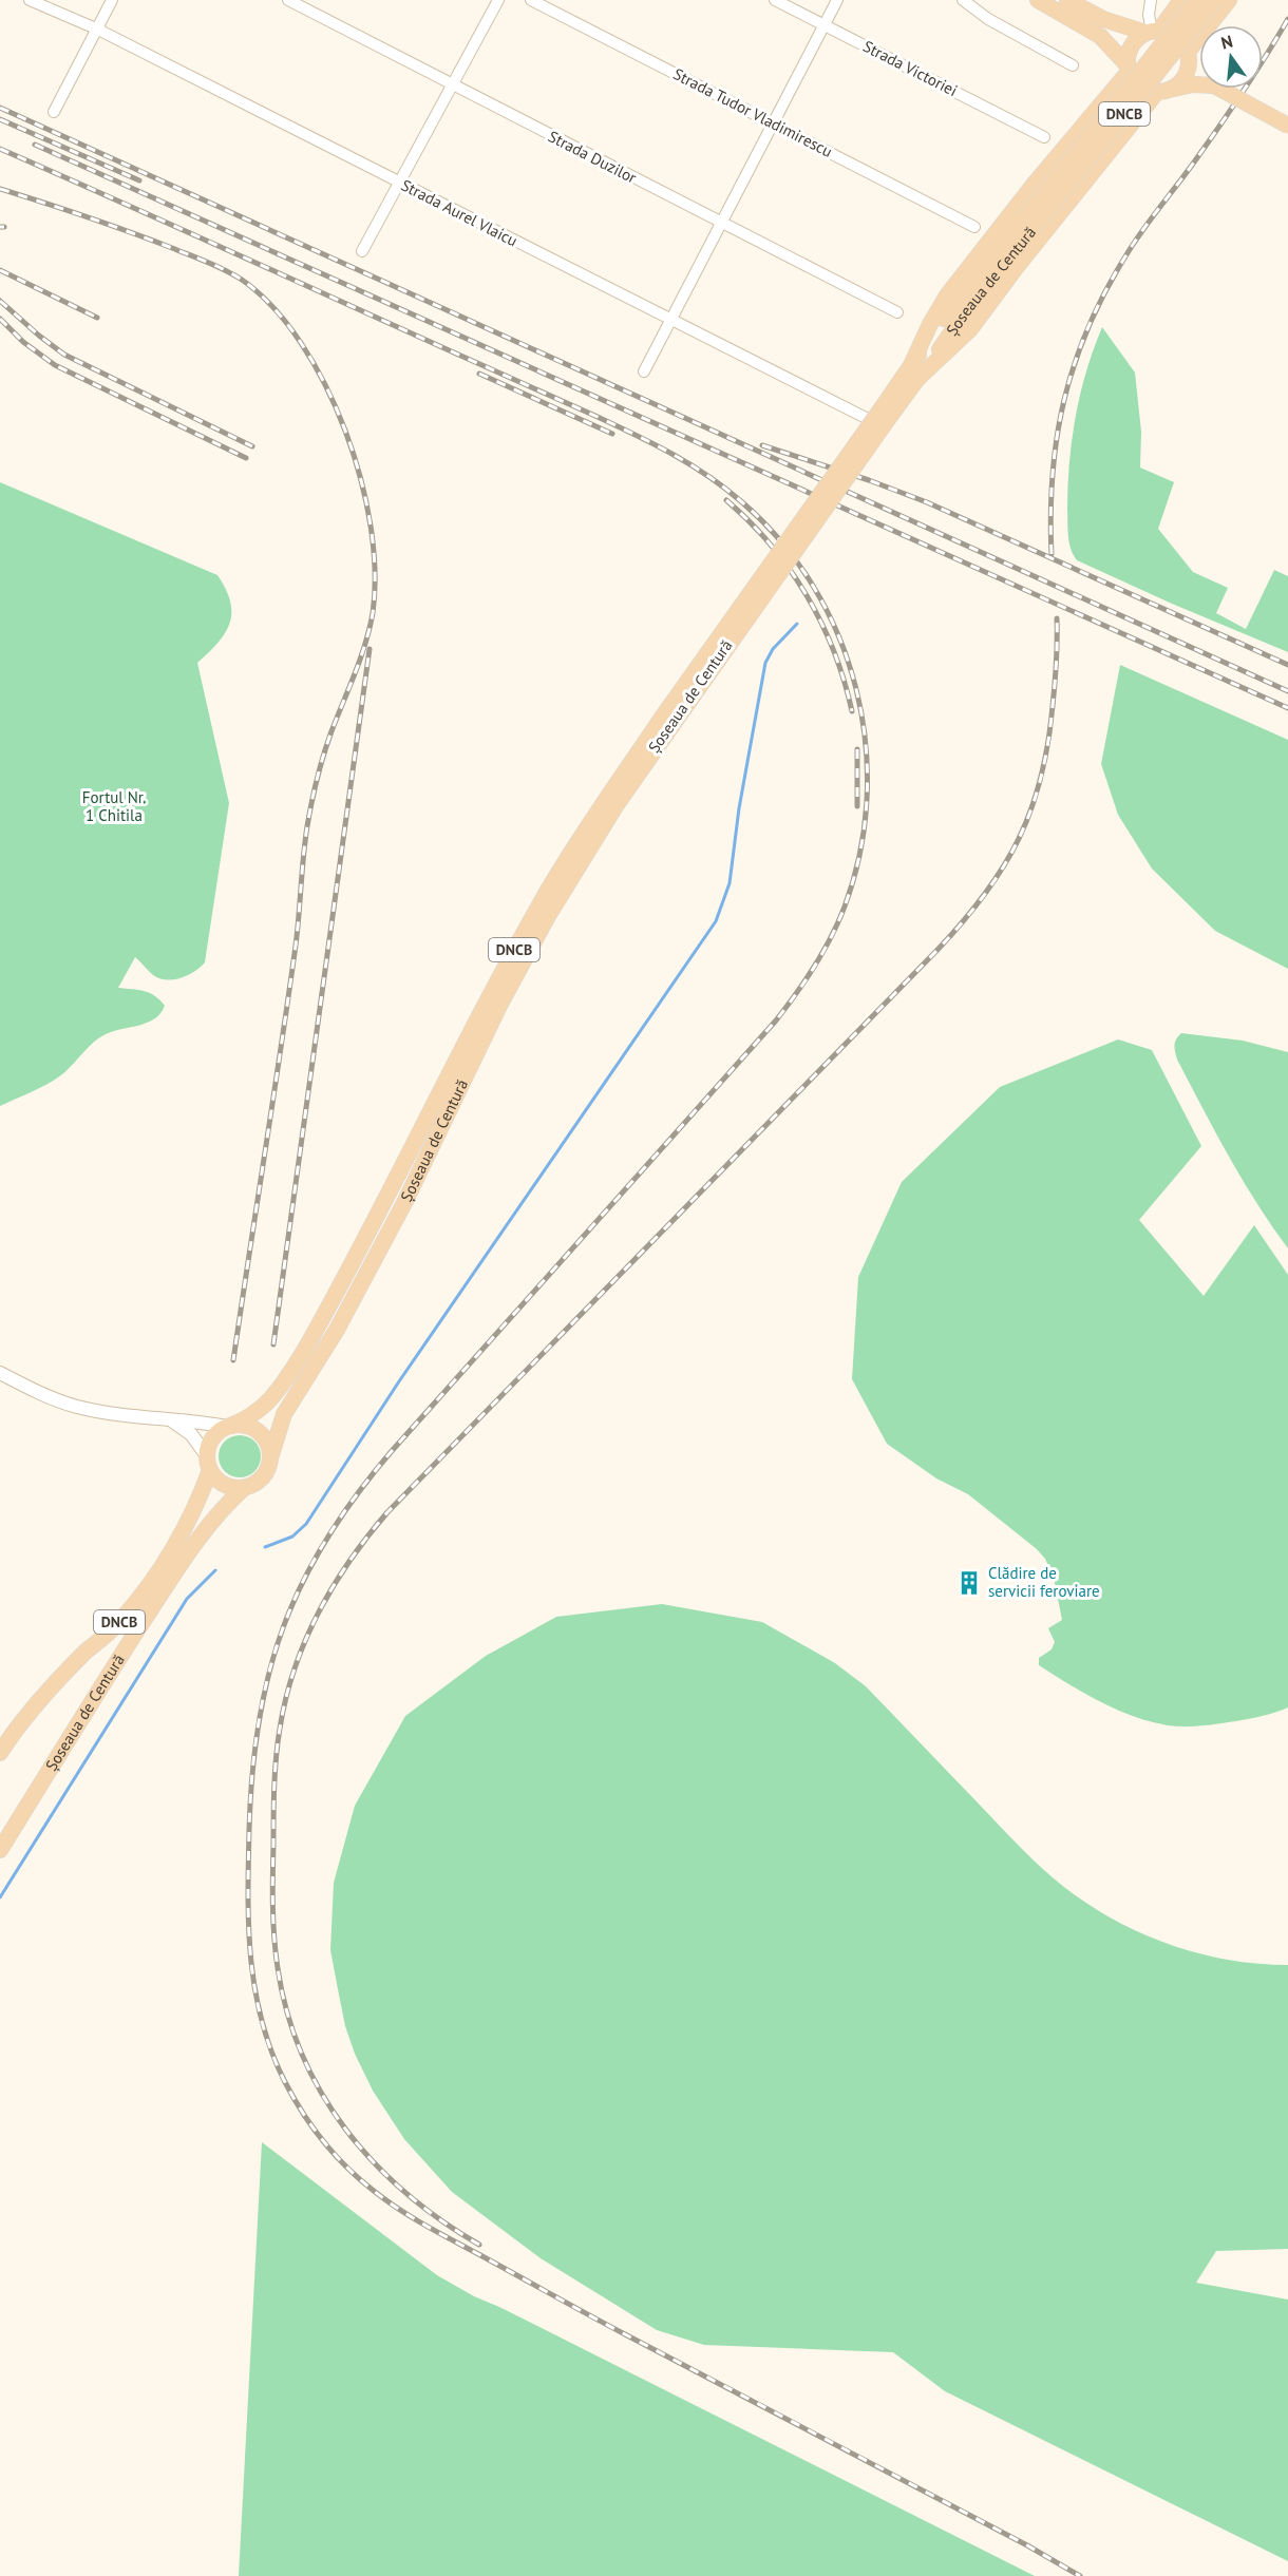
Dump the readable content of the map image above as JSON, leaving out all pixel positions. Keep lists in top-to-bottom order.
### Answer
{
  "streets": {
    "main road": ["DNCB", "Șoseaua de Centură"],
    "street": [
      "Strada Victoriei",
      "Strada Tudor Vladimirescu",
      "Strada Duzilor",
      "Strada Aurel Vlaicu"
    ]
  },
  "crossings": [
    ["Strada Aurel Vlaicu", "Șoseaua de Centură"]
  ],
  "parks": ["Fortul Nr. 1 Chitila"],
  "places": {
    "building": ["Clădire de servicii feroviare"]
  },
  "north": "top"
}
